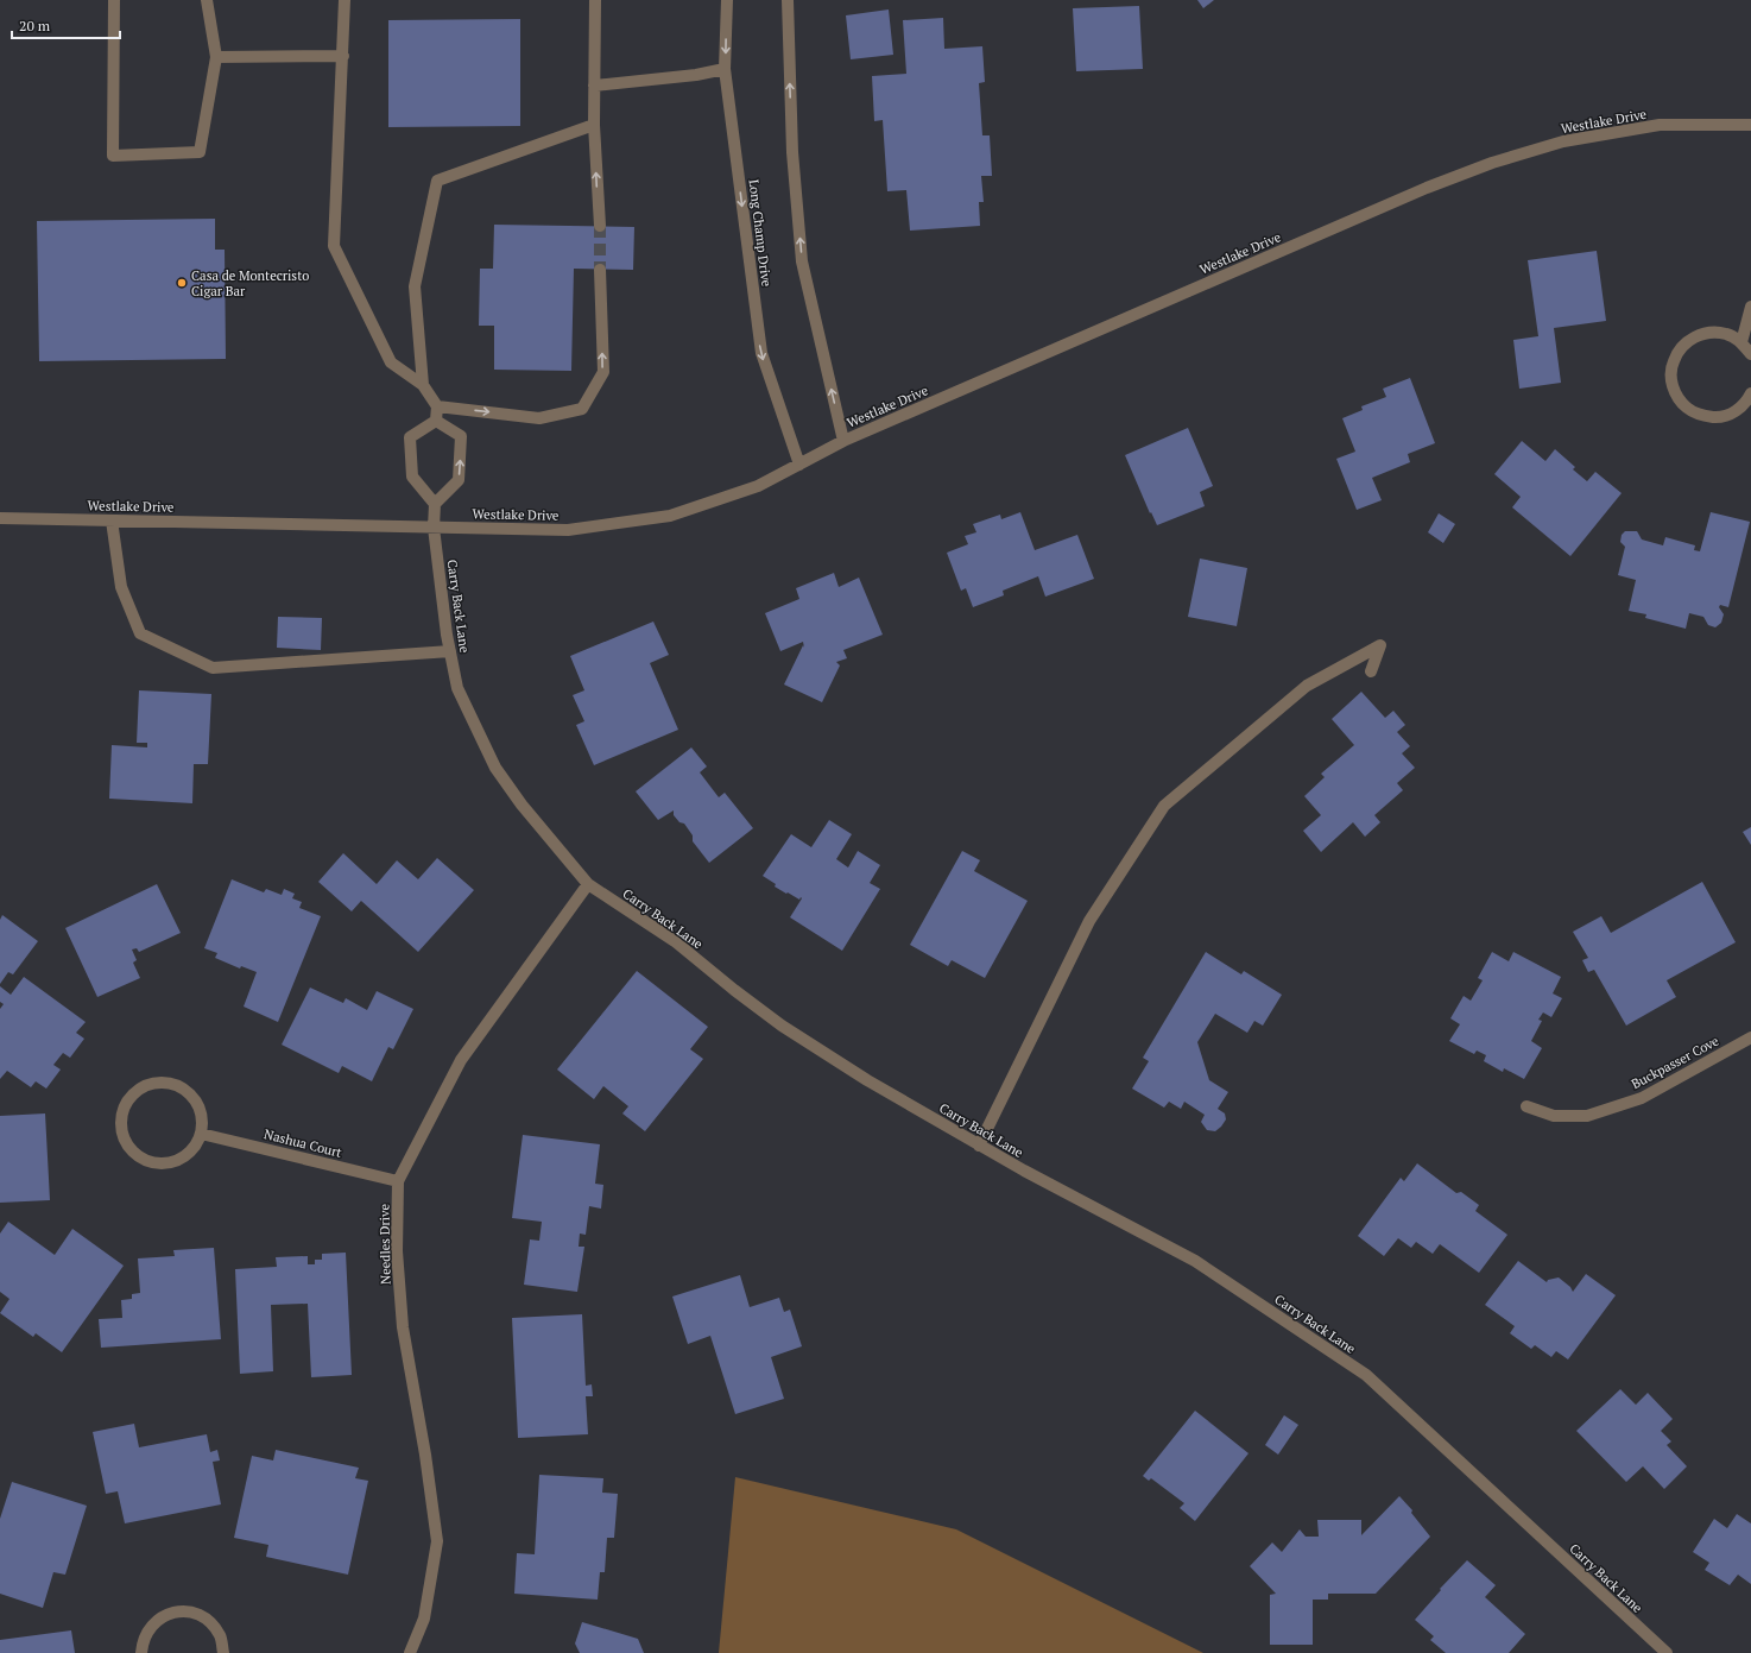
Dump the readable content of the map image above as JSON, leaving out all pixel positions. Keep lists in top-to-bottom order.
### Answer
{
  "streets": {
    "street": [
      "Westlake Drive",
      "Long Champ Drive",
      "Carry Back Lane",
      "Buckpasser Cove",
      "Nashua Court",
      "Needles Drive"
    ]
  },
  "crossings": [
    ["Westlake Drive", "Long Champ Drive"],
    ["Westlake Drive", "Carry Back Lane"],
    ["Carry Back Lane", "Needles Drive"],
    ["Nashua Court", "Needles Drive"]
  ],
  "places": ["Casa de Montecristo Cigar Bar"],
  "scale_bar": "20 m"
}
